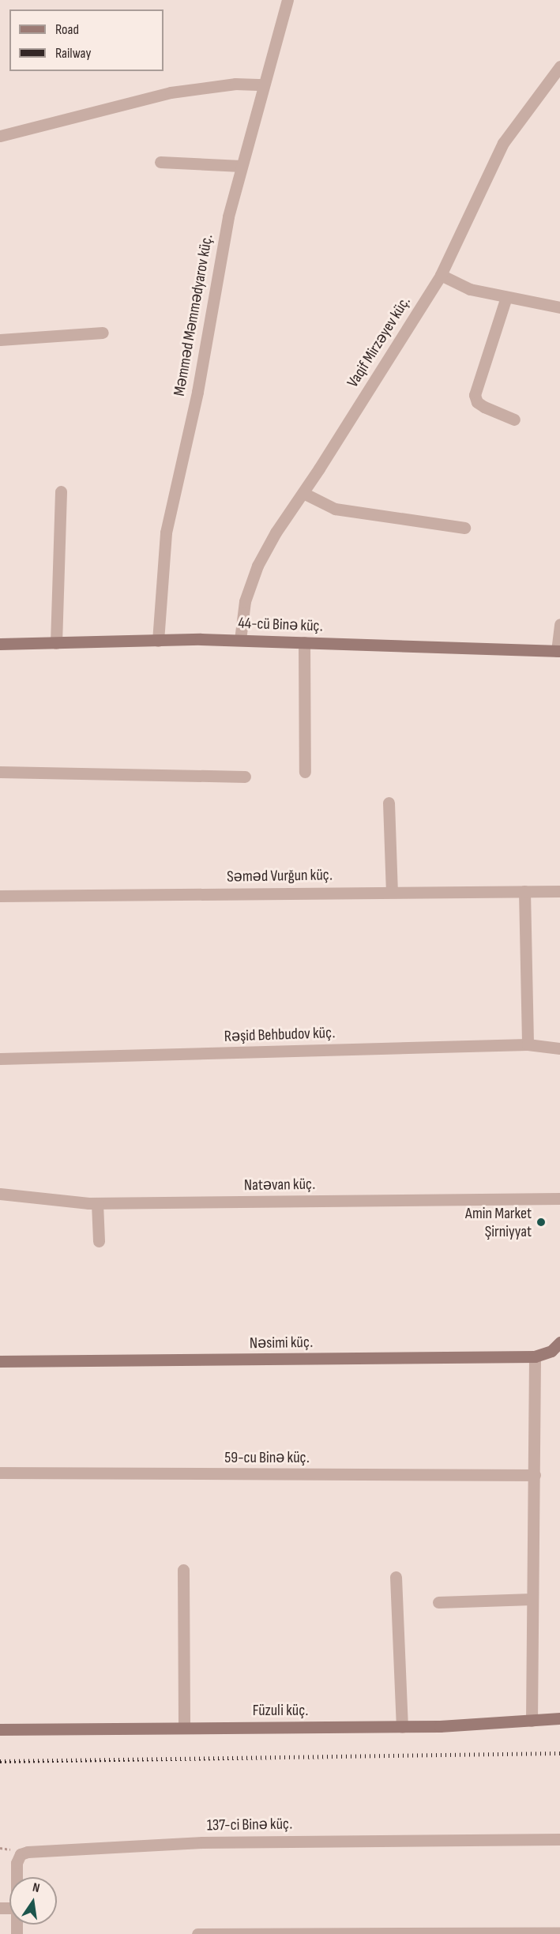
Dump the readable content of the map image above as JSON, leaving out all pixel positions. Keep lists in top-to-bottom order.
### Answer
{
  "streets": {
    "street": [
      "Məmməd Məmmədyarov küç.",
      "Vaqif Mirzəyev küç.",
      "44-cü Binə küç.",
      "Səməd Vurğun küç.",
      "Rəşid Behbudov küç.",
      "Natəvan küç.",
      "Nəsimi küç.",
      "59-cu Binə küç.",
      "Füzuli küç.",
      "137-ci Binə küç."
    ]
  },
  "crossings": [
    ["Məmməd Məmmədyarov küç.", "44-cü Binə küç."],
    ["Vaqif Mirzəyev küç.", "44-cü Binə küç."]
  ],
  "places": ["Amin Market Şirniyyat"],
  "legend": ["Road", "Railway"],
  "north": "top"
}
